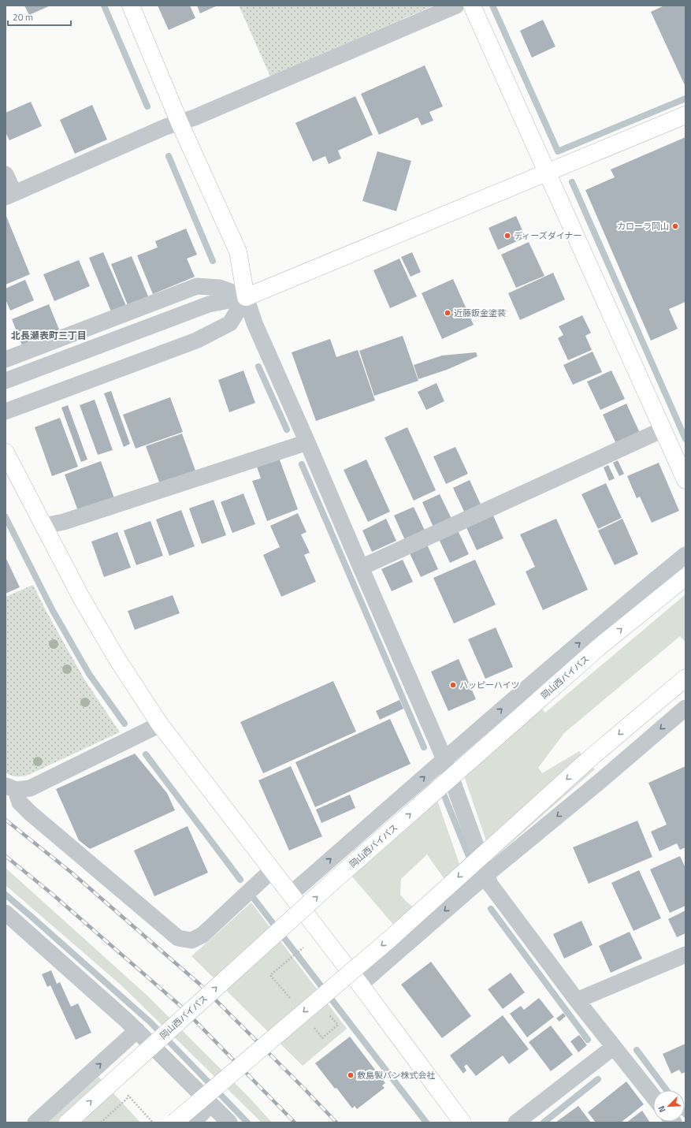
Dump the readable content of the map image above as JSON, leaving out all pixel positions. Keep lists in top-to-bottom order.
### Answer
{
  "streets": {
    "main road": ["岡山西バイパス"]
  },
  "districts": ["北長瀬表町三丁目"],
  "places": [
    "カローラ岡山",
    "ディーズダイナー",
    "近藤鈑金塗装",
    "ハッピーハイツ",
    "敷島製パン株式会社"
  ],
  "scale_bar": "20 m",
  "north": "bottom left"
}
